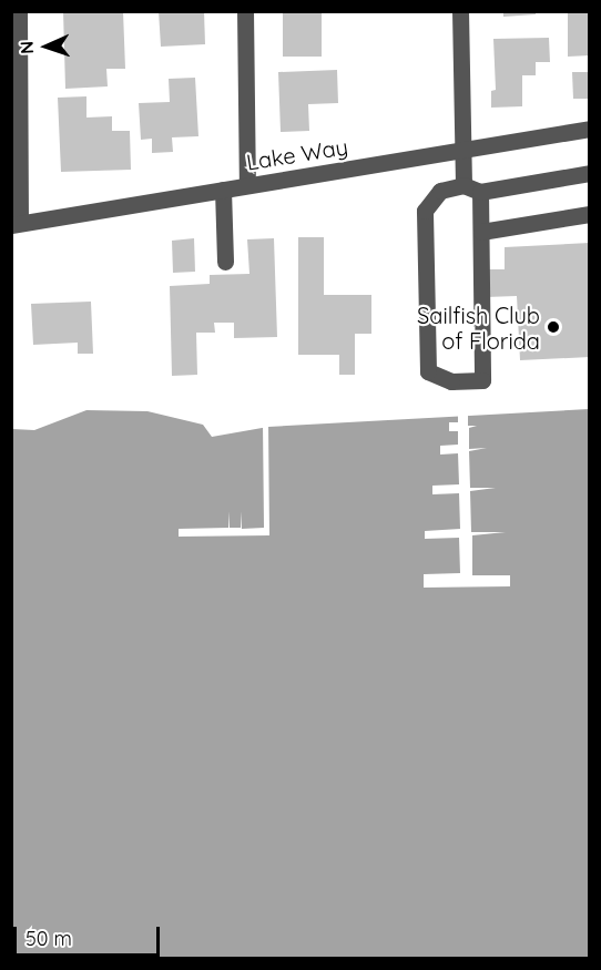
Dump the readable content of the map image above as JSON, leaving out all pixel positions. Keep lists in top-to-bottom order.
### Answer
{
  "streets": {
    "street": ["Lake Way"]
  },
  "places": ["Sailfish Club of Florida"],
  "scale_bar": "50 m",
  "north": "left"
}
